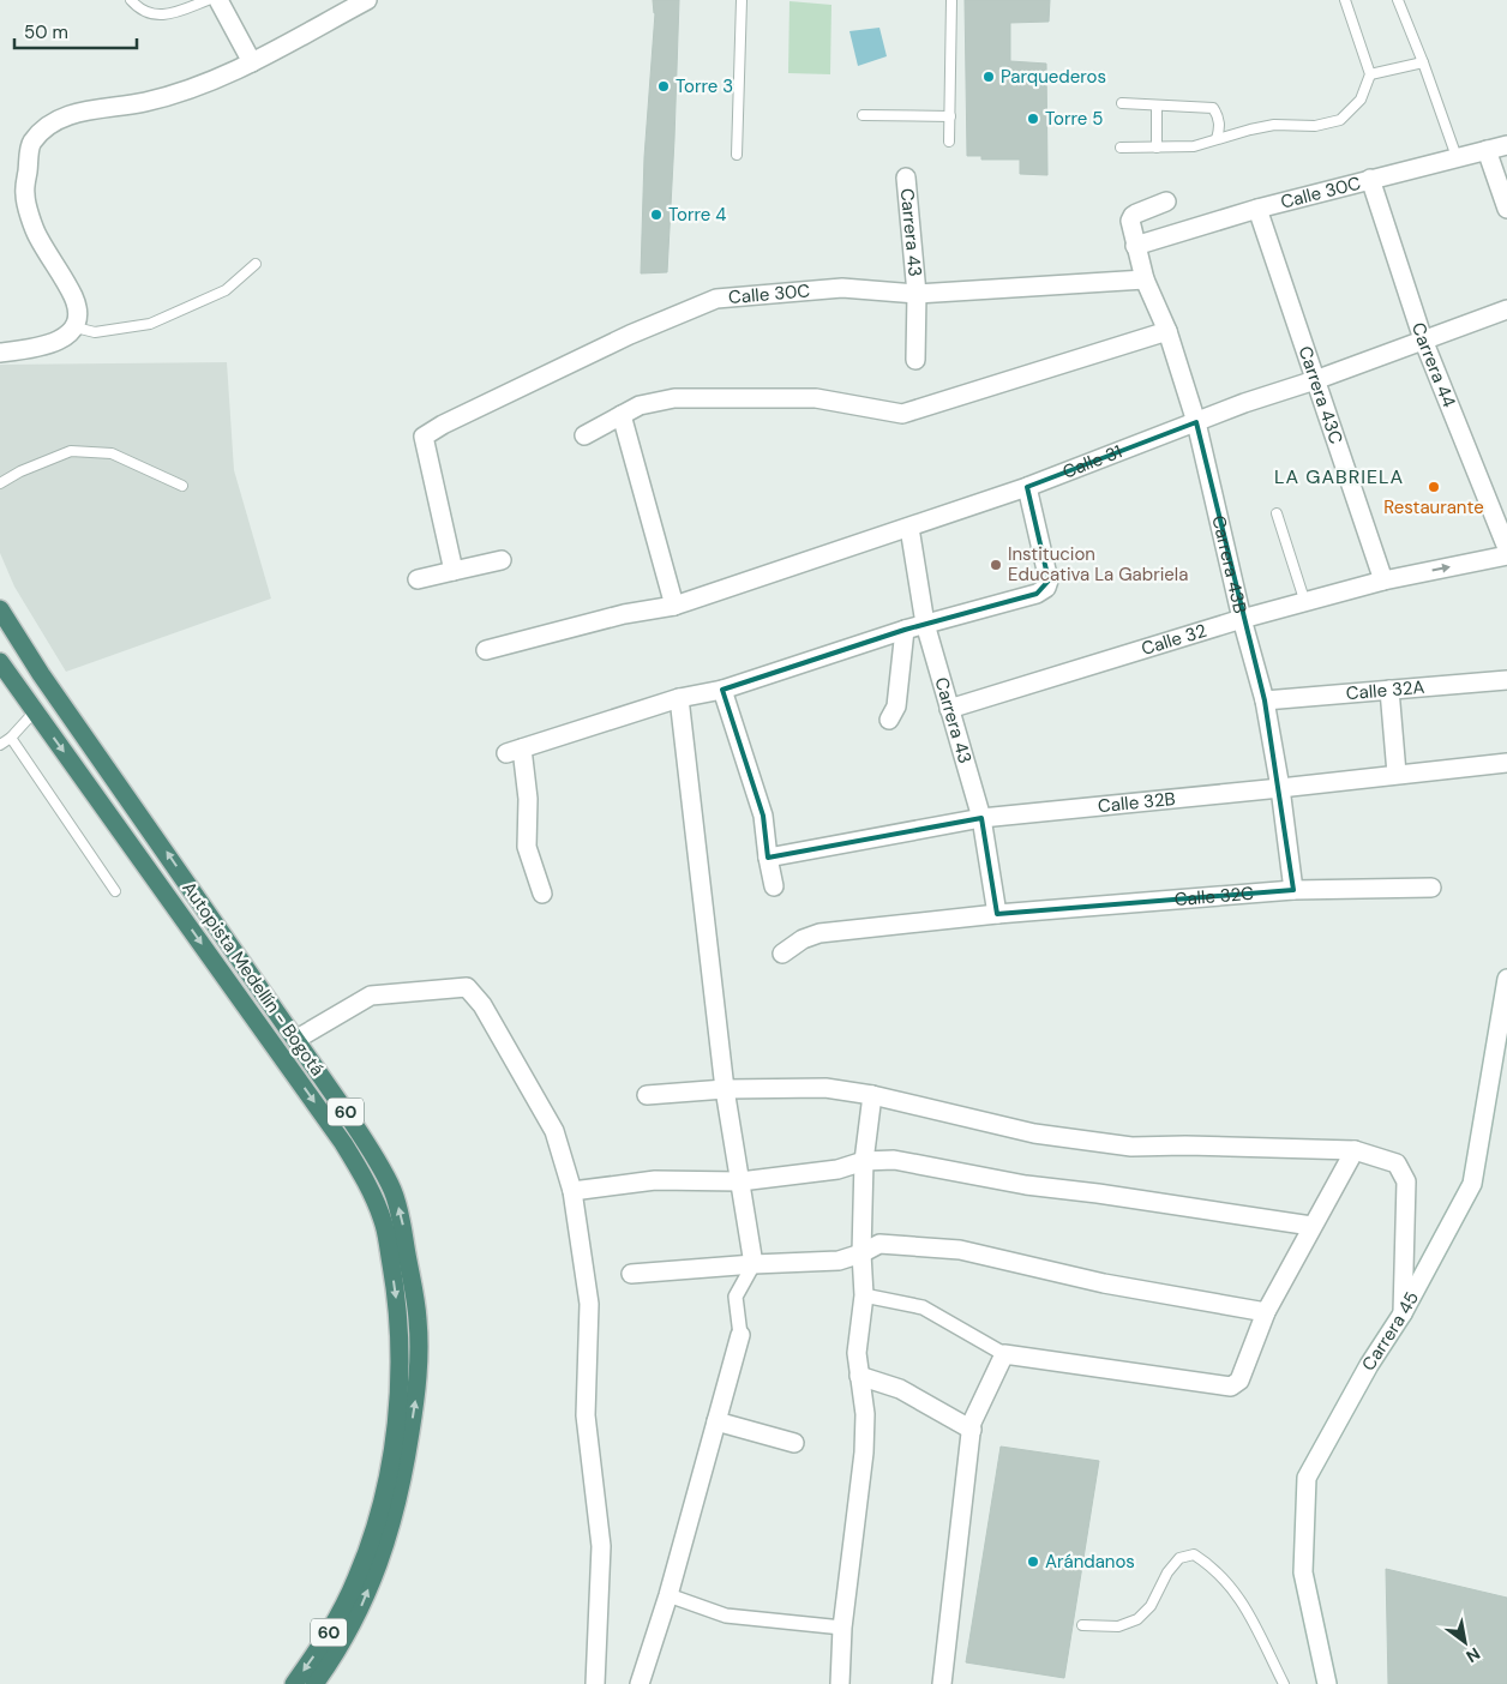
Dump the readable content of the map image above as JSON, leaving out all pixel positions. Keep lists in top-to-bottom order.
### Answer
{
  "streets": {
    "highway": ["Autopista Medellín - Bogotá", "60"],
    "street": [
      "Calle 30C",
      "Carrera 43",
      "Carrera 44",
      "Carrera 43C",
      "Calle 31",
      "Carrera 43B",
      "Calle 32",
      "Calle 32A",
      "Calle 32B",
      "Calle 32C",
      "Carrera 45"
    ]
  },
  "crossings": [
    ["Calle 30C", "Carrera 43"],
    ["Calle 30C", "Carrera 44"],
    ["Calle 30C", "Carrera 43C"],
    ["Calle 30C", "Carrera 43B"],
    ["Carrera 43", "Calle 31"],
    ["Carrera 43", "Calle 32"],
    ["Carrera 43", "Calle 32B"],
    ["Carrera 43", "Calle 32C"],
    ["Carrera 44", "Calle 31"],
    ["Carrera 43C", "Calle 31"],
    ["Carrera 43C", "Calle 32"],
    ["Calle 31", "Carrera 43B"],
    ["Carrera 43B", "Calle 32"],
    ["Carrera 43B", "Calle 32A"],
    ["Carrera 43B", "Calle 32B"],
    ["Carrera 43B", "Calle 32C"]
  ],
  "districts": ["LA GABRIELA"],
  "places": [
    "Parquederos",
    "Torre 3",
    "Torre 5",
    "Torre 4",
    "Restaurante",
    "Institucion Educativa La Gabriela",
    "Arándanos"
  ],
  "scale_bar": "50 m",
  "north": "bottom right"
}
